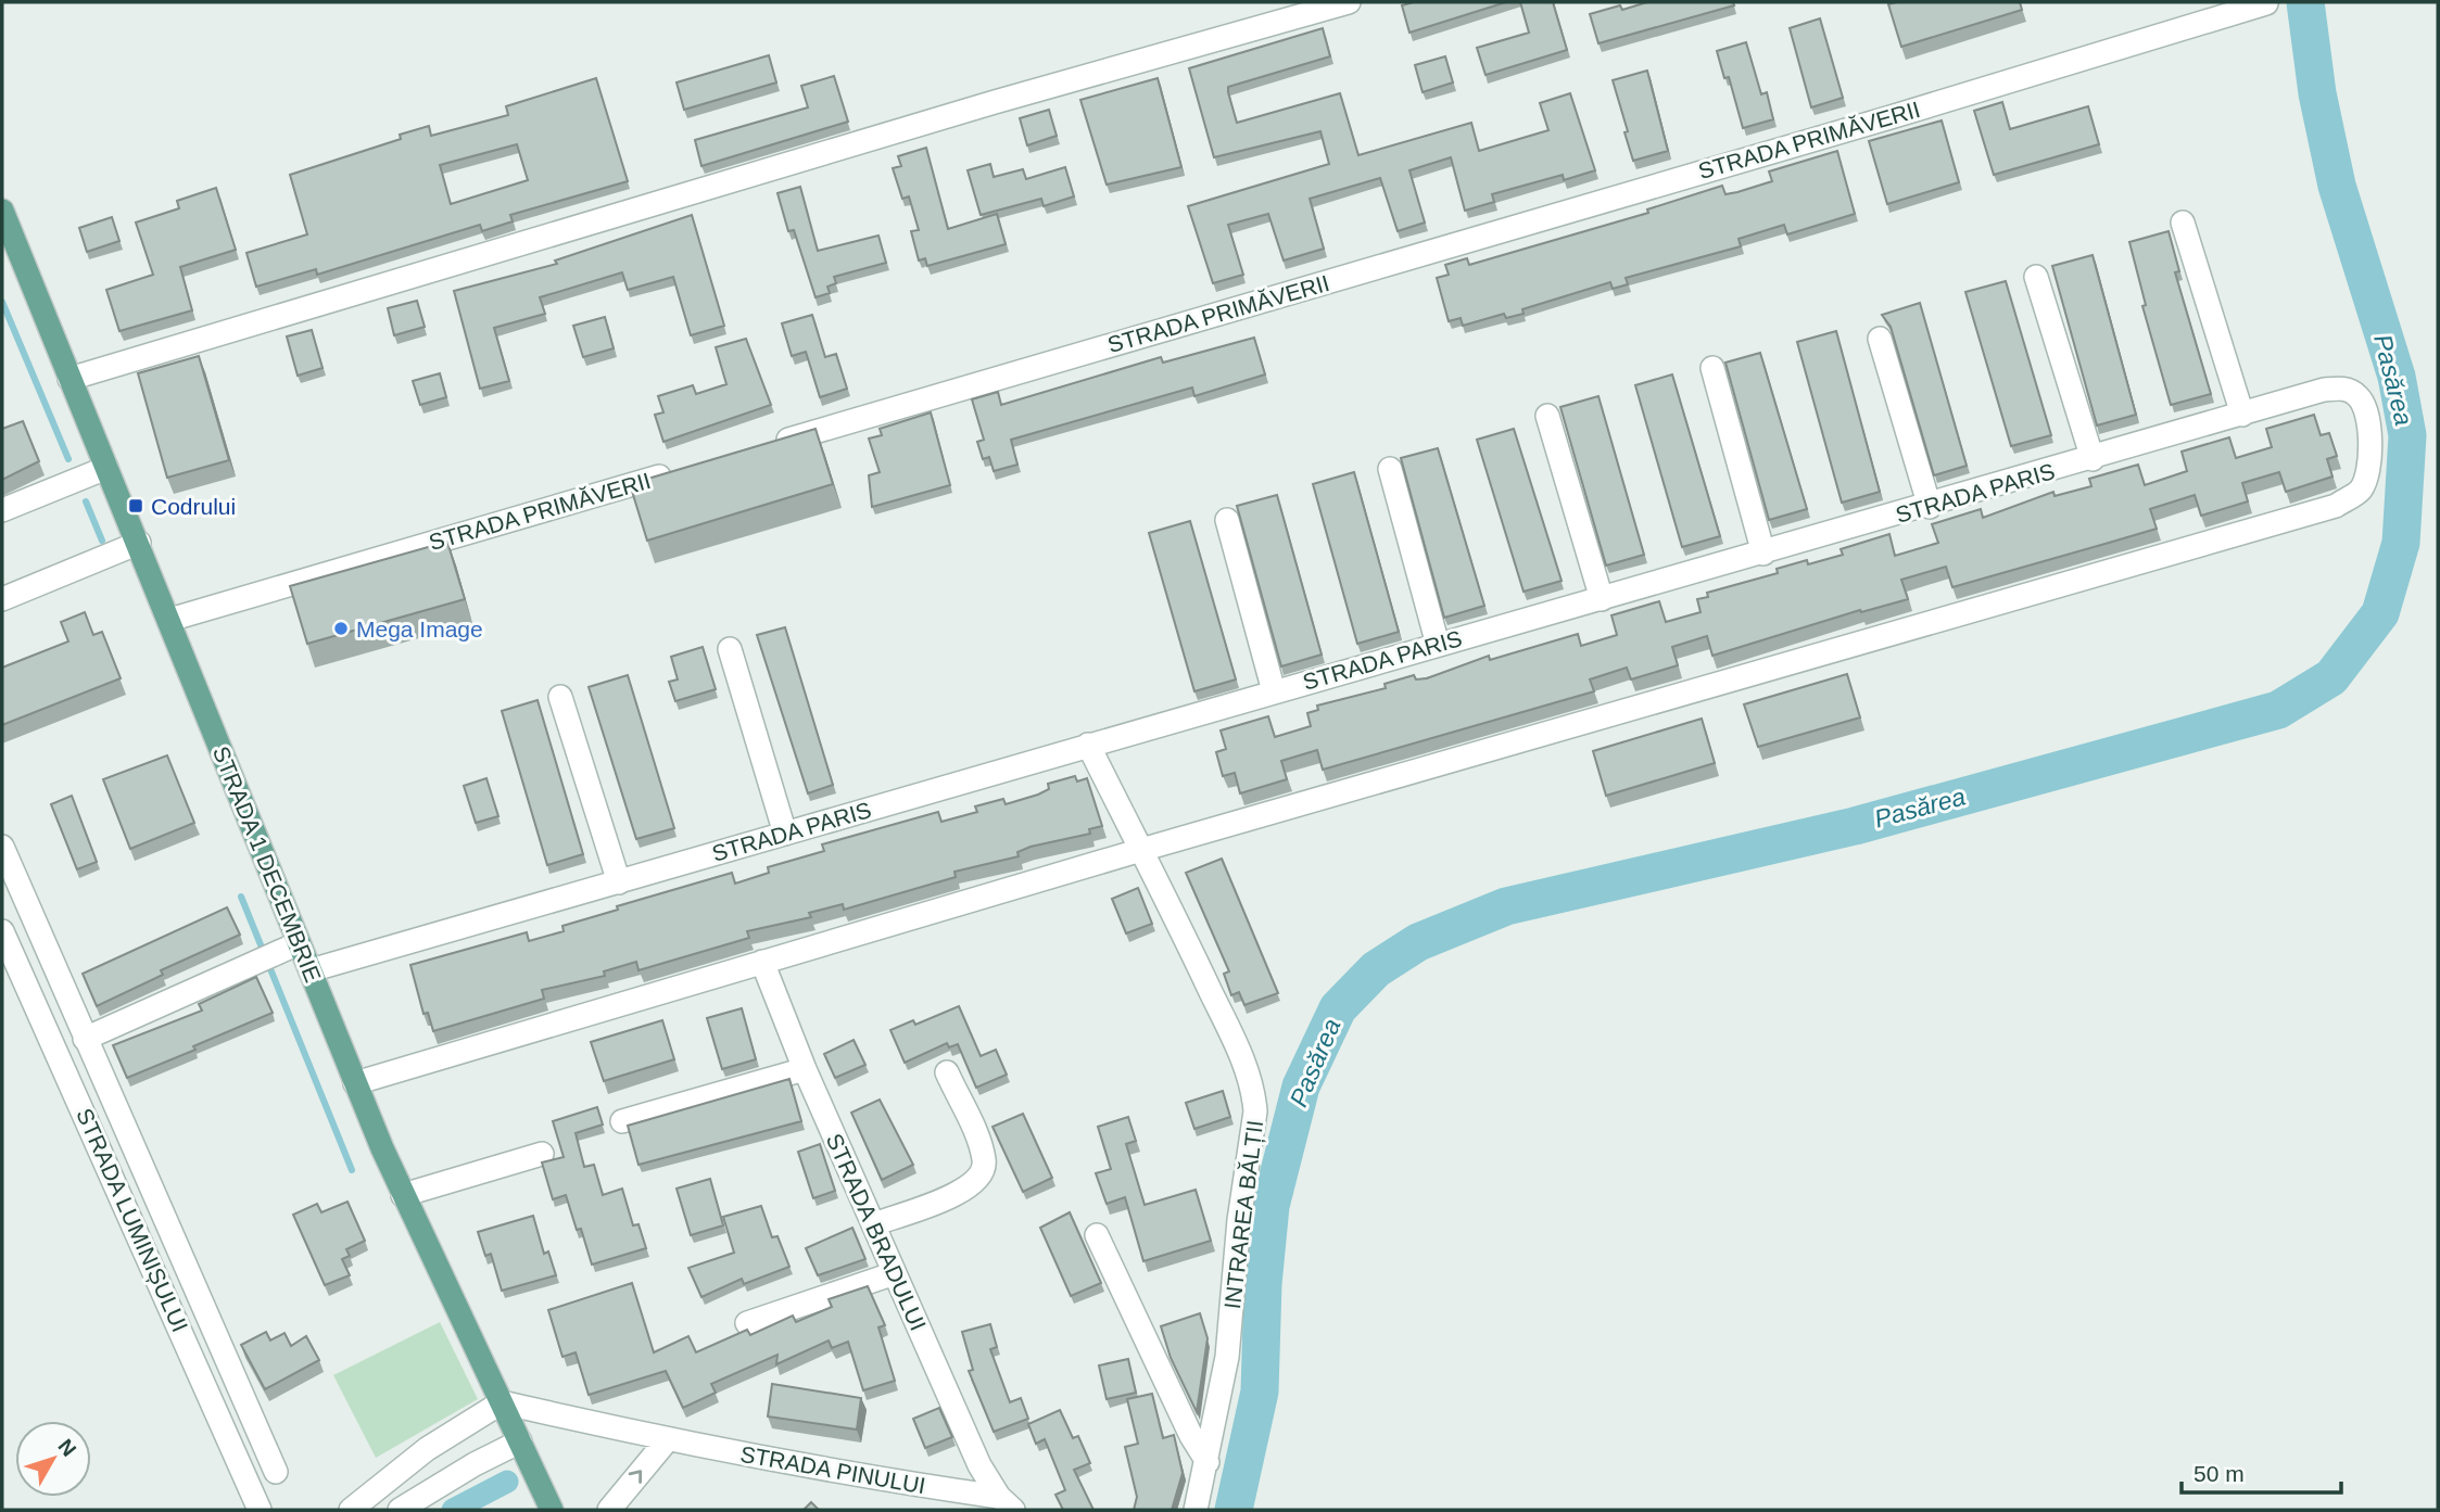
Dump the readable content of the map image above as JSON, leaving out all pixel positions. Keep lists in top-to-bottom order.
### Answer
{
  "streets": {
    "main road": ["STRADA 1 DECEMBRIE"],
    "street": [
      "STRADA PRIMĂVERII",
      "STRADA PARIS",
      "INTRAREA BĂLȚII",
      "STRADA LUMINIȘULUI",
      "STRADA BRADULUI",
      "STRADA PINULUI"
    ]
  },
  "crossings": [
    ["STRADA PRIMĂVERII", "STRADA 1 DECEMBRIE"],
    ["STRADA PARIS", "STRADA 1 DECEMBRIE"],
    ["STRADA PARIS", "INTRAREA BĂLȚII"],
    ["STRADA 1 DECEMBRIE", "STRADA PINULUI"],
    ["STRADA BRADULUI", "STRADA PINULUI"]
  ],
  "water": ["Pasărea"],
  "places": {
    "transit": ["Codrului"],
    "other": ["Mega Image"]
  },
  "scale_bar": "50 m",
  "north": "top right"
}
